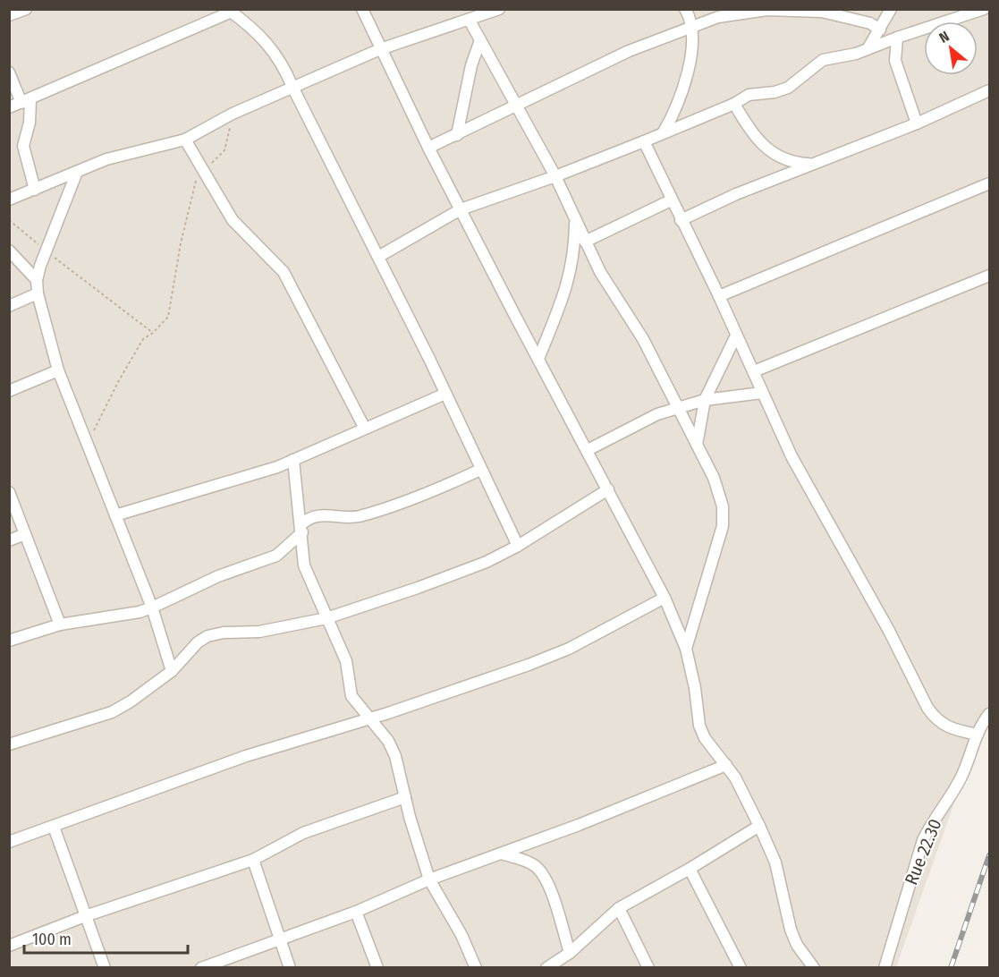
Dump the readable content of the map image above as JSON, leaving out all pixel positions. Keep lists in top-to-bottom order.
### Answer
{
  "streets": {
    "street": ["Rue 22.30"]
  },
  "scale_bar": "100 m",
  "north": "top left"
}
